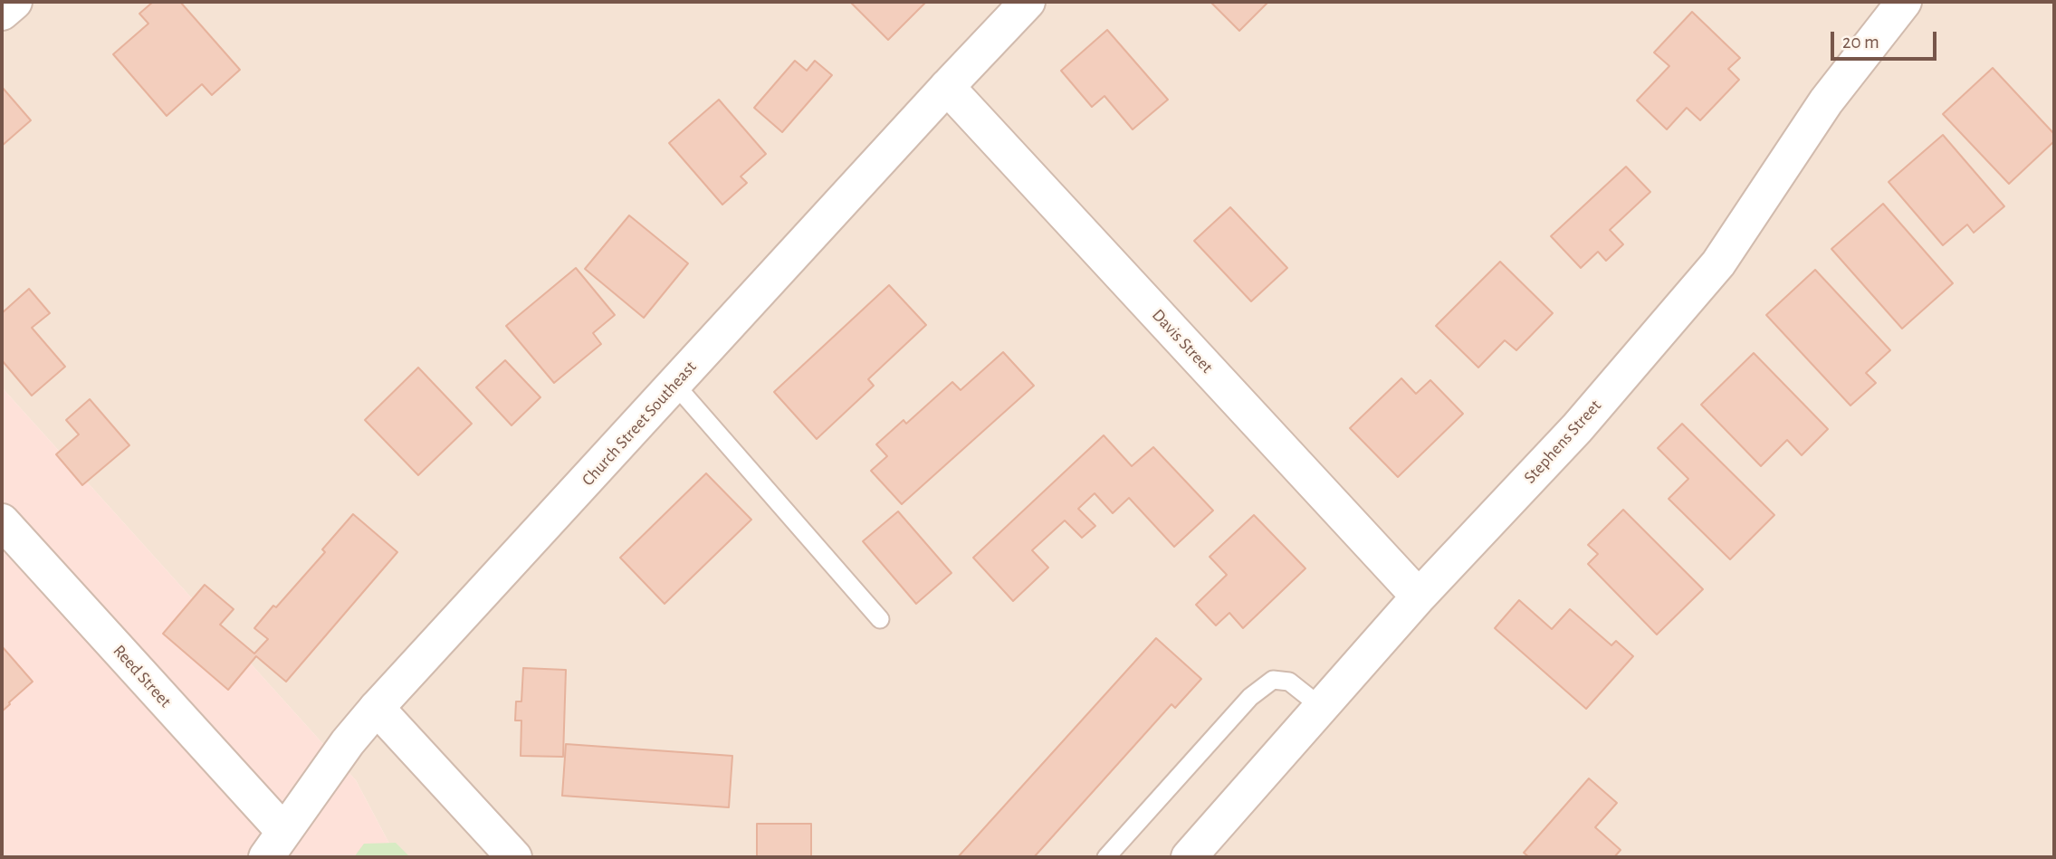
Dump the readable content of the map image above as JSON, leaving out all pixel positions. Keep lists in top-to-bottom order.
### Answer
{
  "streets": {
    "street": [
      "Davis Street",
      "Church Street Southeast",
      "Stephens Street",
      "Reed Street"
    ]
  },
  "crossings": [
    ["Davis Street", "Church Street Southeast"],
    ["Davis Street", "Stephens Street"],
    ["Church Street Southeast", "Reed Street"]
  ],
  "scale_bar": "20 m"
}
